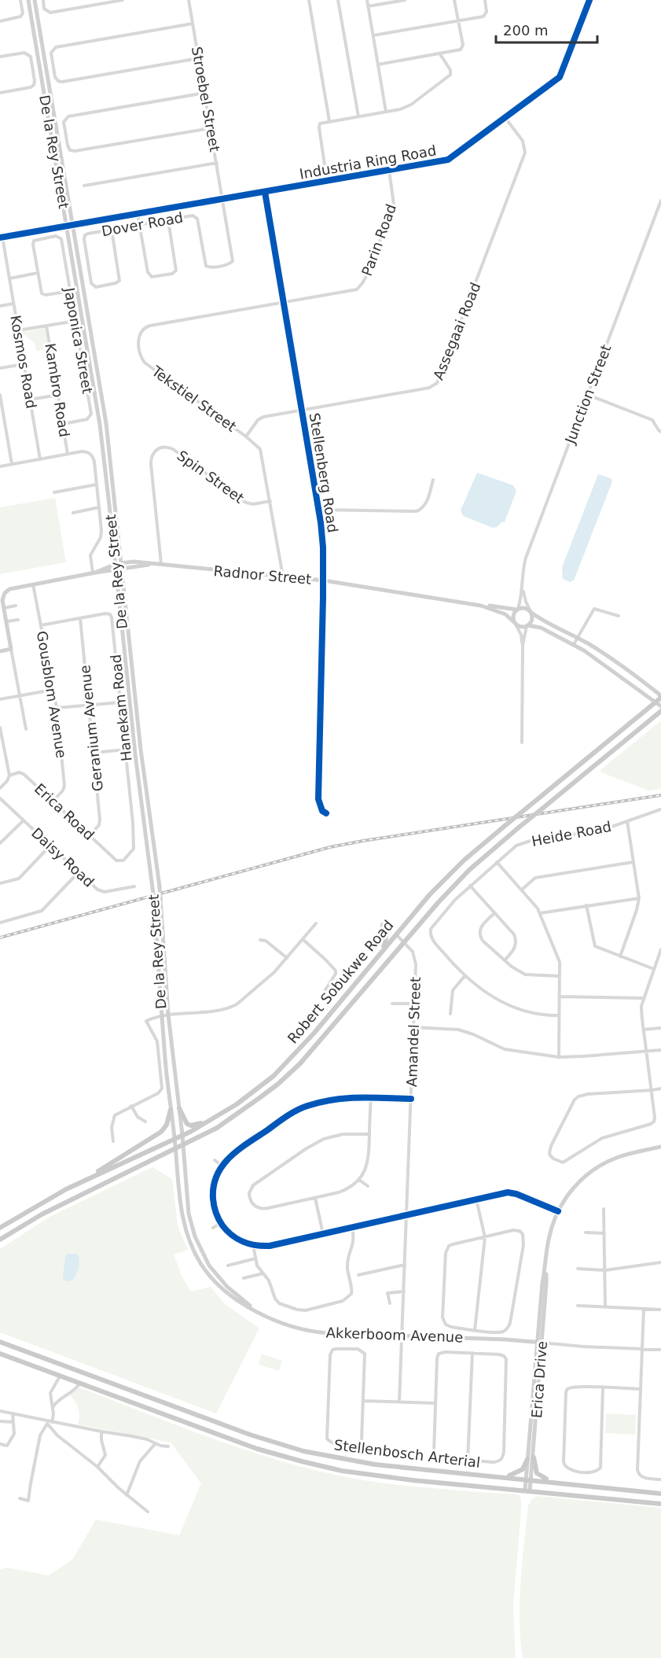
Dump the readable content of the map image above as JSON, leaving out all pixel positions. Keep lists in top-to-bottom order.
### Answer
{
  "streets": {
    "main road": [
      "De la Rey Street",
      "Industria Ring Road",
      "Radnor Street",
      "Robert Sobukwe Road",
      "Akkerboom Avenue",
      "Erica Drive",
      "Stellenbosch Arterial"
    ],
    "street": [
      "Stroebel Street",
      "Dover Road",
      "Parin Road",
      "Assegaai Road",
      "Japonica Street",
      "Kosmos Road",
      "Kambro Road",
      "Junction Street",
      "Tekstiel Street",
      "Stellenberg Road",
      "Spin Street",
      "Gousblom Avenue",
      "Hanekam Road",
      "Geranium Avenue",
      "Erica Road",
      "Heide Road",
      "Daisy Road",
      "Amandel Street"
    ]
  },
  "crossings": [
    ["Stroebel Street", "Industria Ring Road"],
    ["Stroebel Street", "Dover Road"],
    ["De la Rey Street", "Industria Ring Road"],
    ["De la Rey Street", "Radnor Street"],
    ["De la Rey Street", "Robert Sobukwe Road"],
    ["De la Rey Street", "Akkerboom Avenue"],
    ["Industria Ring Road", "Parin Road"],
    ["Industria Ring Road", "Assegaai Road"],
    ["Industria Ring Road", "Kosmos Road"],
    ["Industria Ring Road", "Stellenberg Road"],
    ["Parin Road", "Tekstiel Street"],
    ["Parin Road", "Stellenberg Road"],
    ["Assegaai Road", "Tekstiel Street"],
    ["Assegaai Road", "Stellenberg Road"],
    ["Japonica Street", "Kambro Road"],
    ["Junction Street", "Radnor Street"],
    ["Tekstiel Street", "Stellenberg Road"],
    ["Tekstiel Street", "Spin Street"],
    ["Tekstiel Street", "Radnor Street"],
    ["Stellenberg Road", "Radnor Street"],
    ["Spin Street", "Radnor Street"],
    ["Gousblom Avenue", "Hanekam Road"],
    ["Gousblom Avenue", "Erica Road"],
    ["Hanekam Road", "Geranium Avenue"],
    ["Hanekam Road", "Erica Road"],
    ["Geranium Avenue", "Erica Road"],
    ["Robert Sobukwe Road", "Amandel Street"],
    ["Robert Sobukwe Road", "Akkerboom Avenue"],
    ["Amandel Street", "Akkerboom Avenue"],
    ["Akkerboom Avenue", "Erica Drive"],
    ["Erica Drive", "Stellenbosch Arterial"]
  ],
  "scale_bar": "200 m"
}
